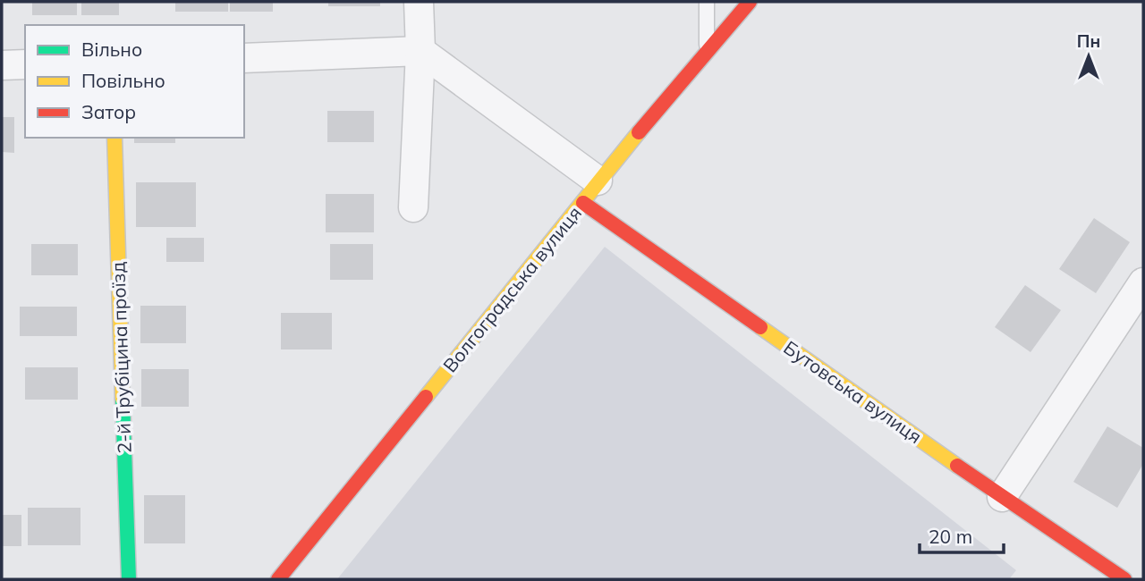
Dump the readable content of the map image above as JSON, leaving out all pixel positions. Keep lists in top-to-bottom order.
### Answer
{
  "streets": {
    "street": ["Волгоградська вулиця", "2-й Трубіцина проїзд", "Бутовська вулиця"]
  },
  "crossings": [
    ["Волгоградська вулиця", "Бутовська вулиця"]
  ],
  "legend": ["Вільно", "Повільно", "Затор"],
  "scale_bar": "20 m",
  "north": "top"
}
